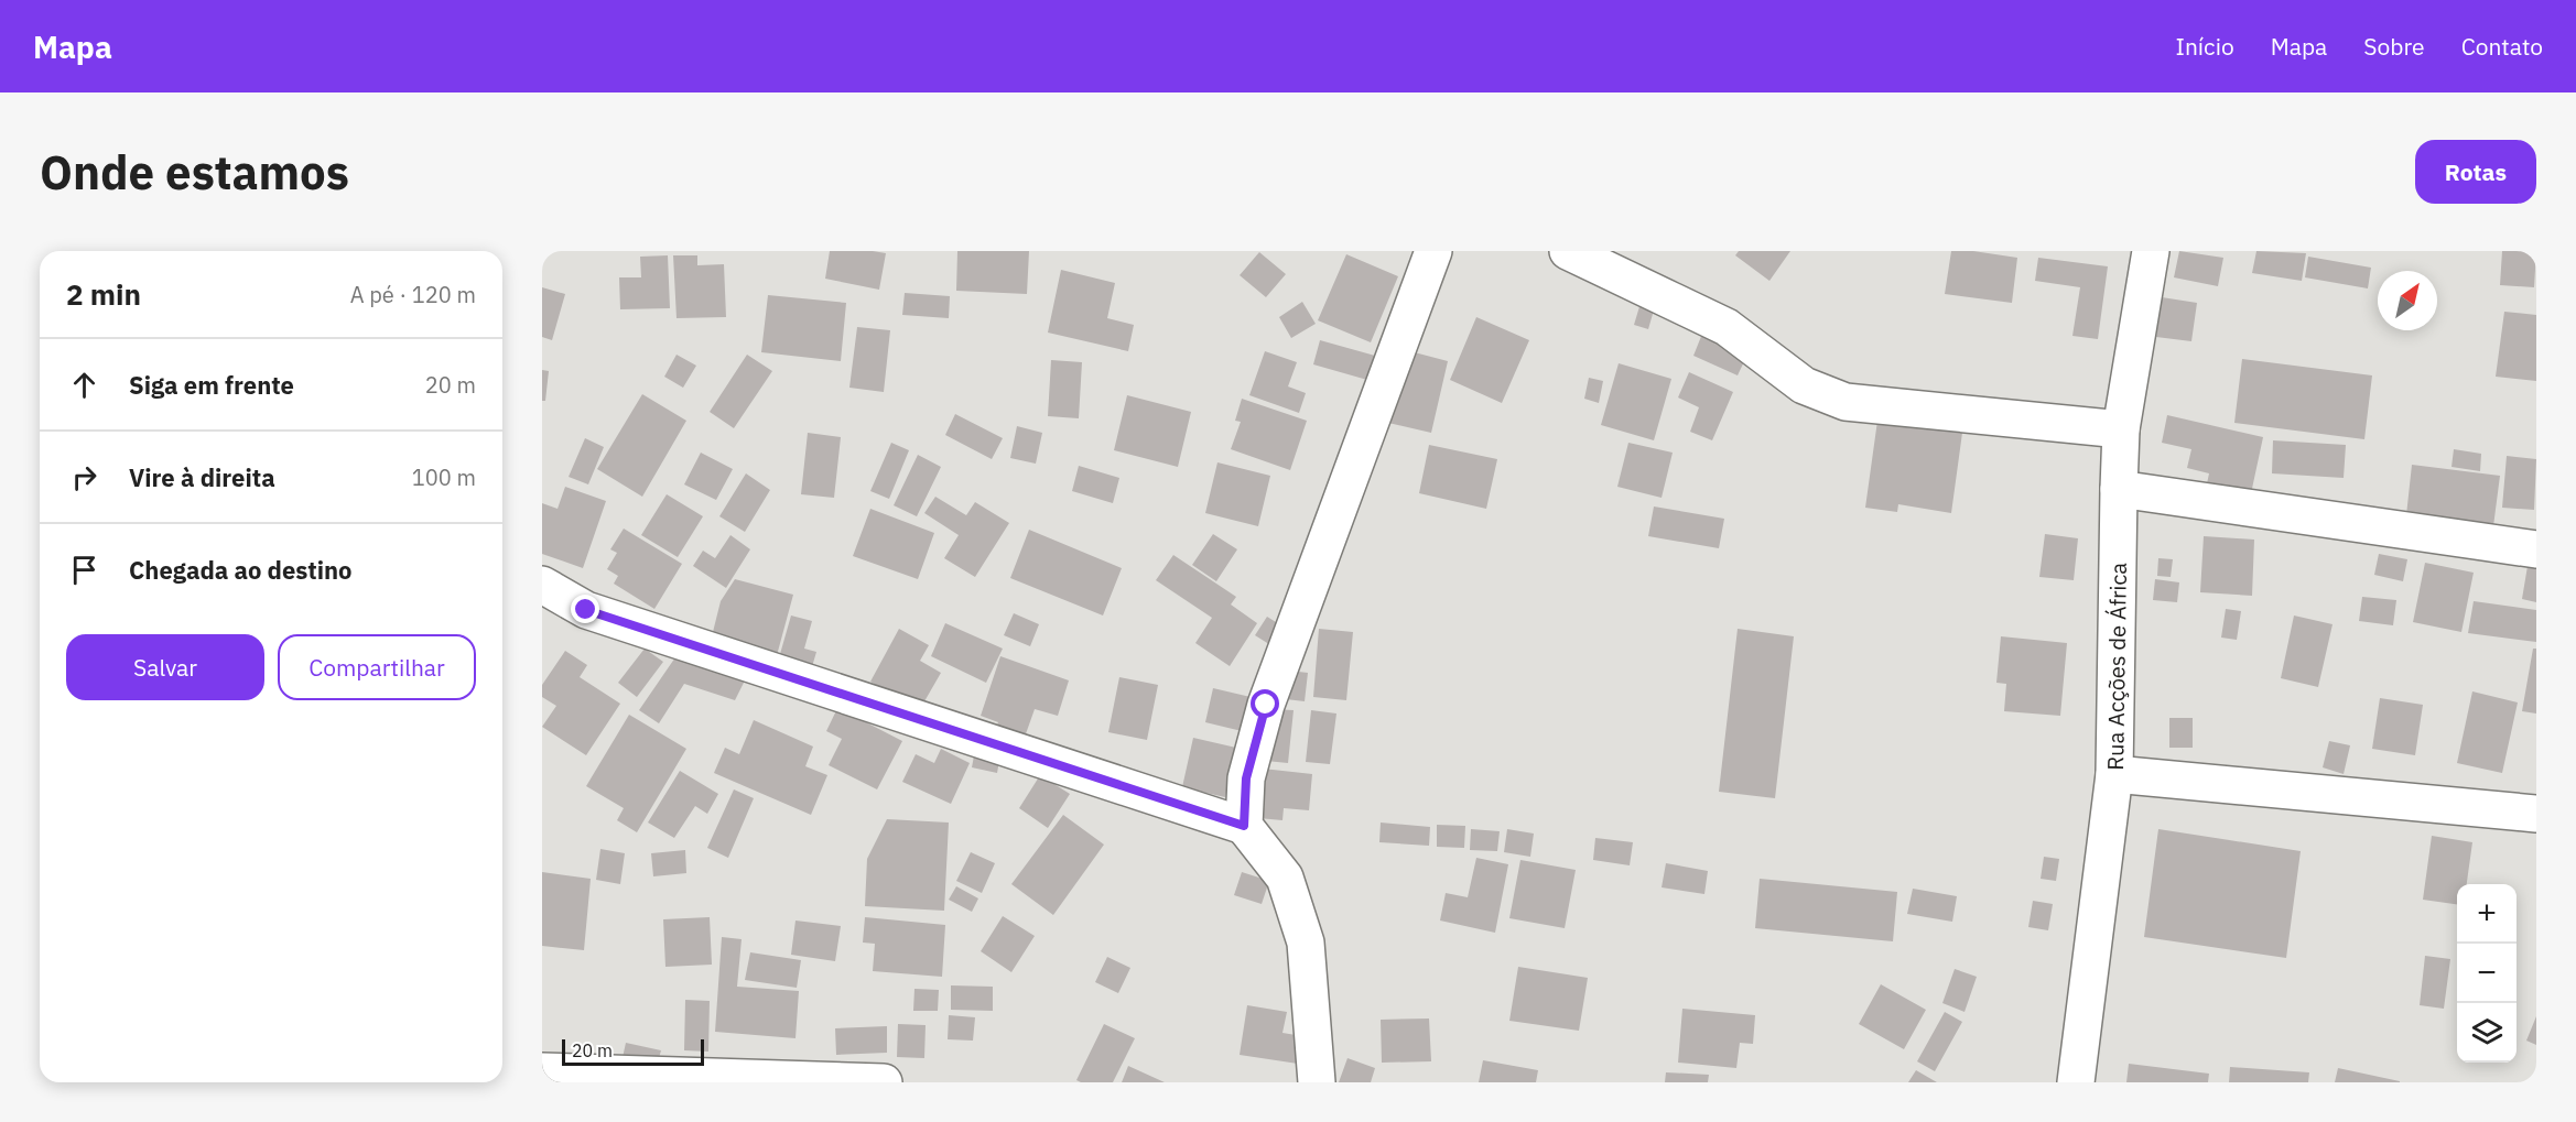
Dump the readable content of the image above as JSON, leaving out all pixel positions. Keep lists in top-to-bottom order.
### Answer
{
  "streets": {
    "street": ["Rua Acções de África"]
  },
  "scale_bar": "20 m",
  "north": "top right",
  "page": {
    "header": "Mapa",
    "nav": [
      "Início",
      "Mapa",
      "Sobre",
      "Contato"
    ],
    "buttons": [
      "Rotas",
      ["Salvar", "Compartilhar"]
    ],
    "title": "Onde estamos",
    "heading": ["2 min", "A pé · 120 m"],
    "list": [
      ["Siga em frente", "20 m"],
      ["Vire à direita", "100 m"],
      "Chegada ao destino"
    ],
    "map_buttons": ["+", "−"],
    "scale": "20 m"
  }
}
